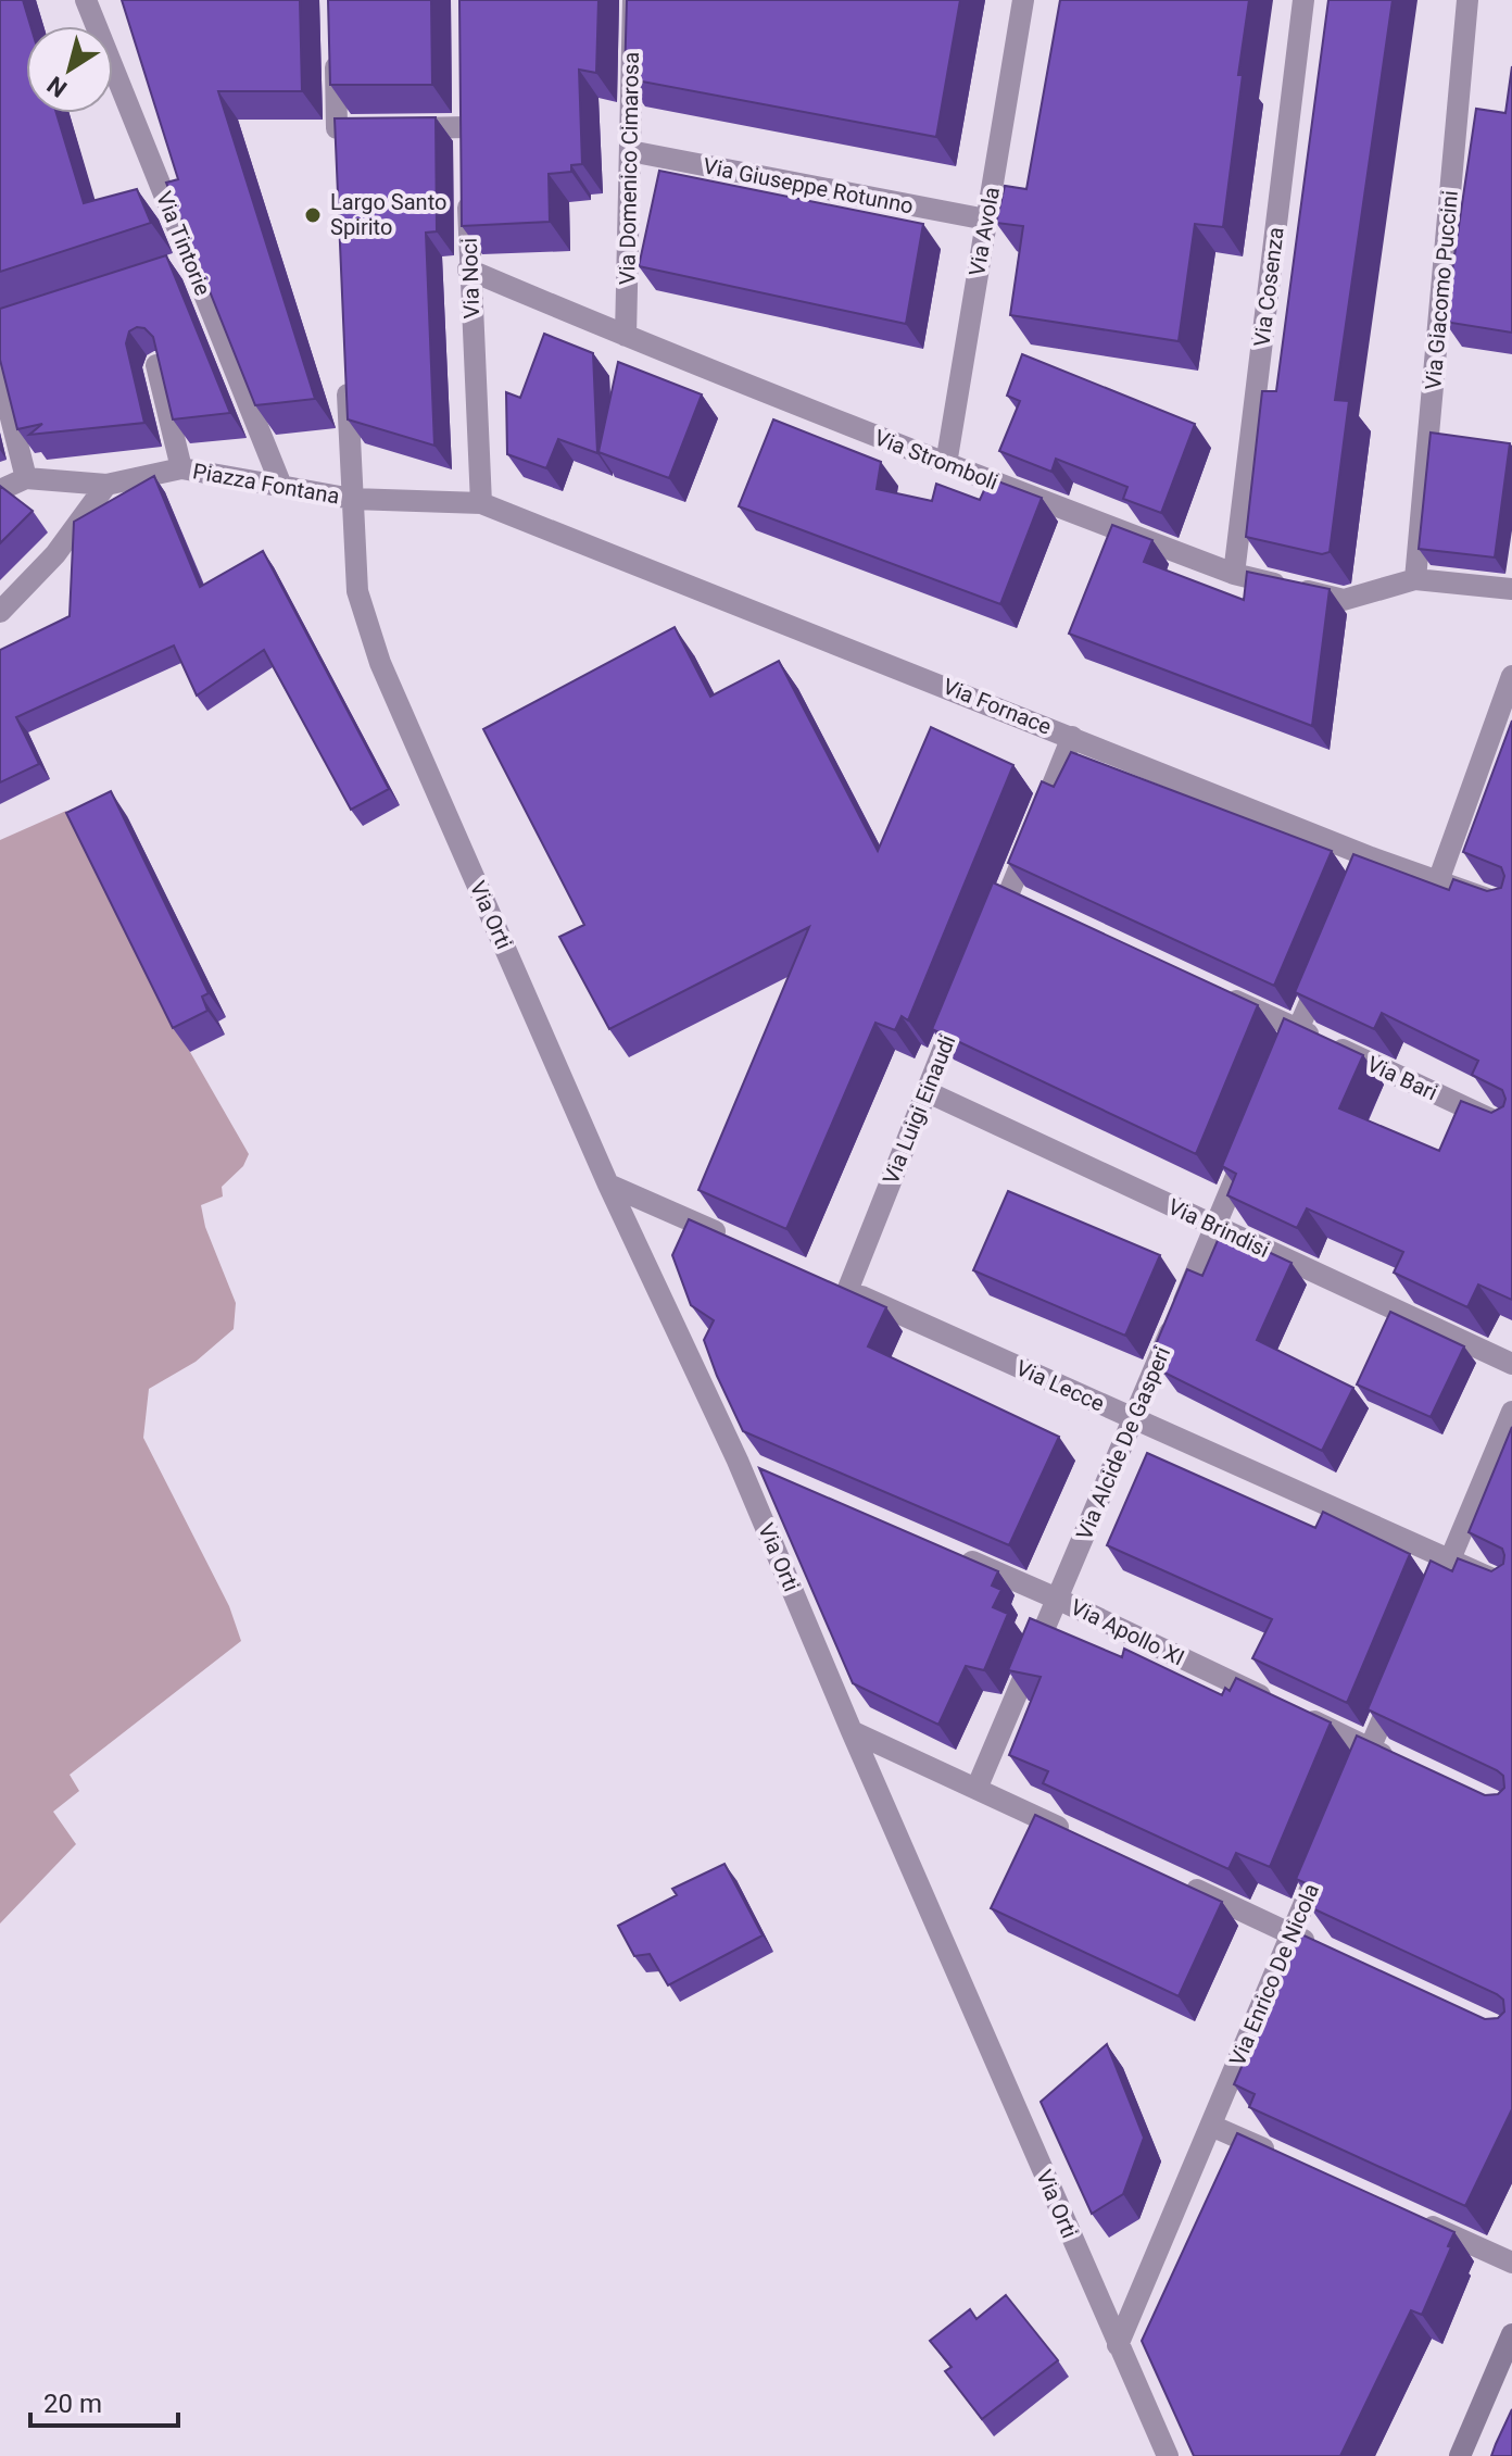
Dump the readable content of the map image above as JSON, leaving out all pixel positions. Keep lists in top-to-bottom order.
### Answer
{
  "streets": {
    "street": [
      "Via Domenico Cimarosa",
      "Via Giuseppe Rotunno",
      "Via Avola",
      "Via Tintorie",
      "Via Noci",
      "Via Cosenza",
      "Via Giacomo Puccini",
      "Via Stromboli",
      "Piazza Fontana",
      "Via Fornace",
      "Via Orti",
      "Via Bari",
      "Via Luigi Einaudi",
      "Via Brindisi",
      "Via Lecce",
      "Via Alcide De Gasperi",
      "Via Apollo XI",
      "Via Enrico De Nicola"
    ]
  },
  "crossings": [
    ["Via Domenico Cimarosa", "Via Giuseppe Rotunno"],
    ["Via Domenico Cimarosa", "Via Stromboli"],
    ["Via Giuseppe Rotunno", "Via Avola"],
    ["Via Avola", "Via Stromboli"],
    ["Via Tintorie", "Piazza Fontana"],
    ["Via Noci", "Via Stromboli"],
    ["Via Noci", "Piazza Fontana"],
    ["Via Noci", "Via Fornace"],
    ["Via Cosenza", "Via Stromboli"],
    ["Via Giacomo Puccini", "Via Stromboli"],
    ["Piazza Fontana", "Via Fornace"],
    ["Piazza Fontana", "Via Orti"],
    ["Via Orti", "Via Enrico De Nicola"],
    ["Via Luigi Einaudi", "Via Brindisi"],
    ["Via Luigi Einaudi", "Via Lecce"],
    ["Via Brindisi", "Via Alcide De Gasperi"],
    ["Via Lecce", "Via Alcide De Gasperi"],
    ["Via Alcide De Gasperi", "Via Apollo XI"]
  ],
  "places": ["Largo Santo Spirito"],
  "scale_bar": "20 m",
  "north": "bottom left"
}
